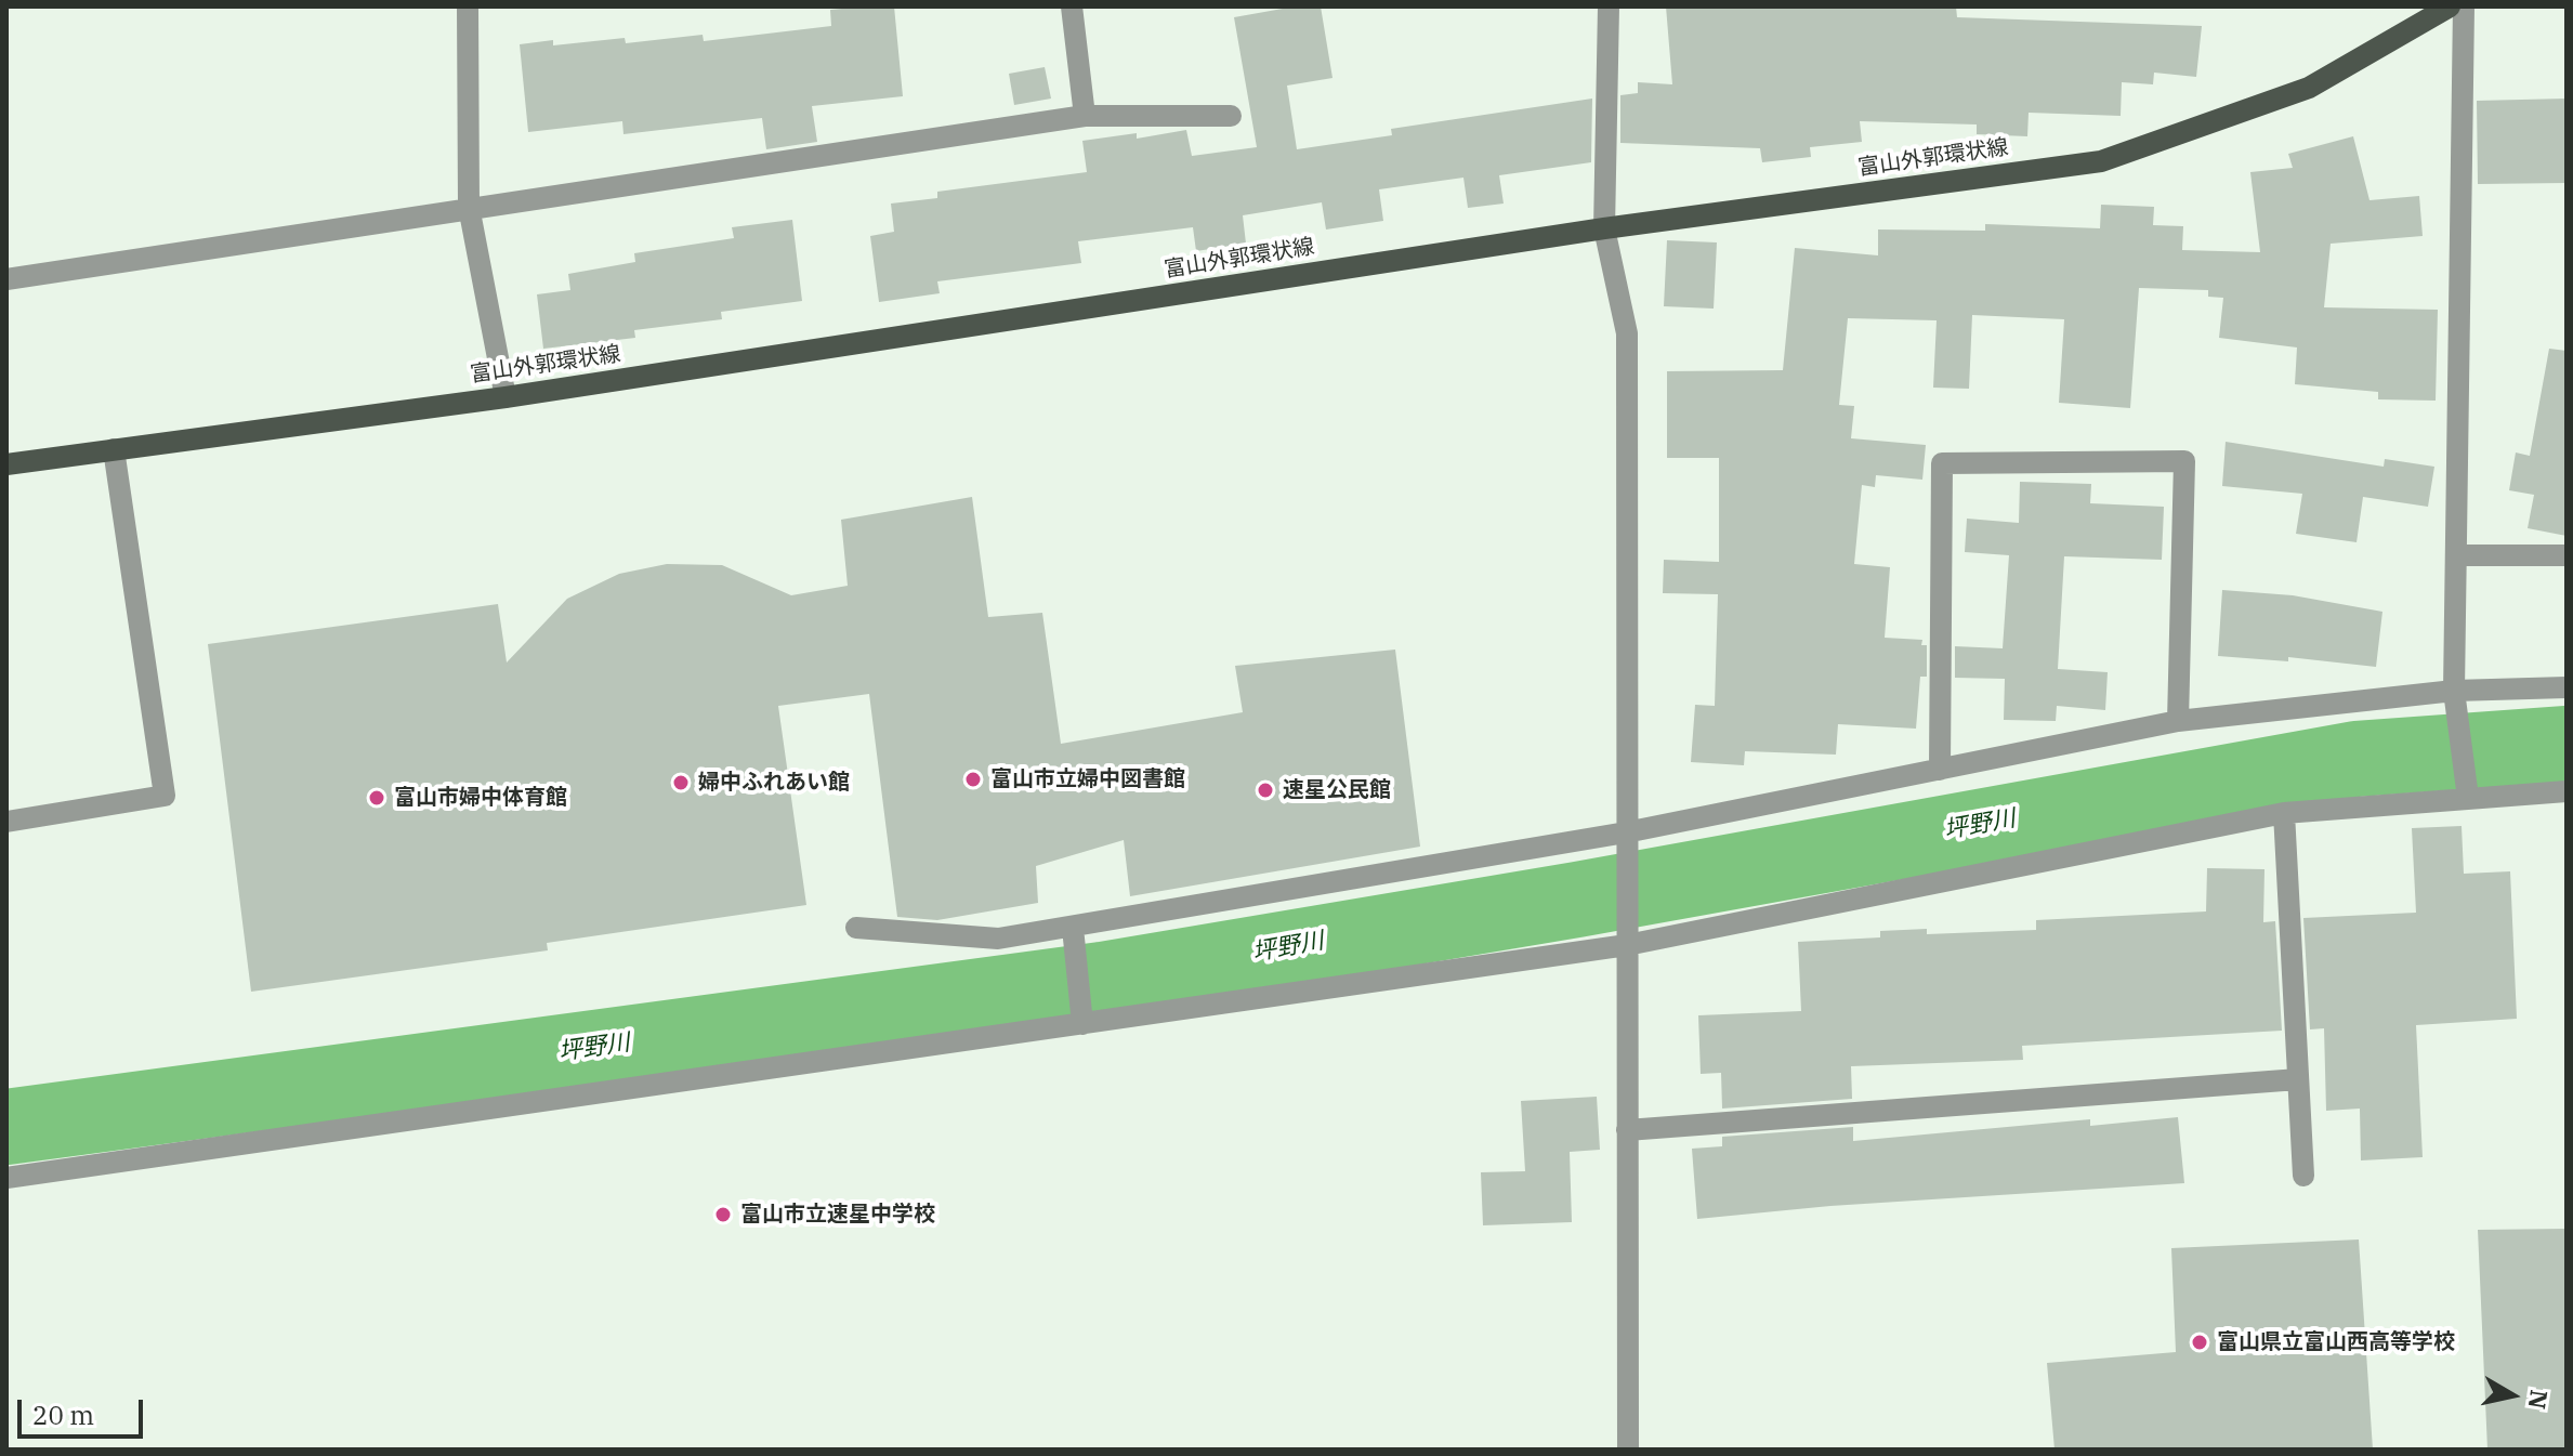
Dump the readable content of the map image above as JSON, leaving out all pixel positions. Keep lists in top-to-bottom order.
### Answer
{
  "streets": {
    "main road": ["富山外郭環状線"]
  },
  "water": ["坪野川"],
  "places": [
    "富山市立婦中図書館",
    "婦中ふれあい館",
    "速星公民館",
    "富山市婦中体育館",
    "富山市立速星中学校",
    "富山県立富山西高等学校"
  ],
  "scale_bar": "20 m",
  "north": "right"
}
